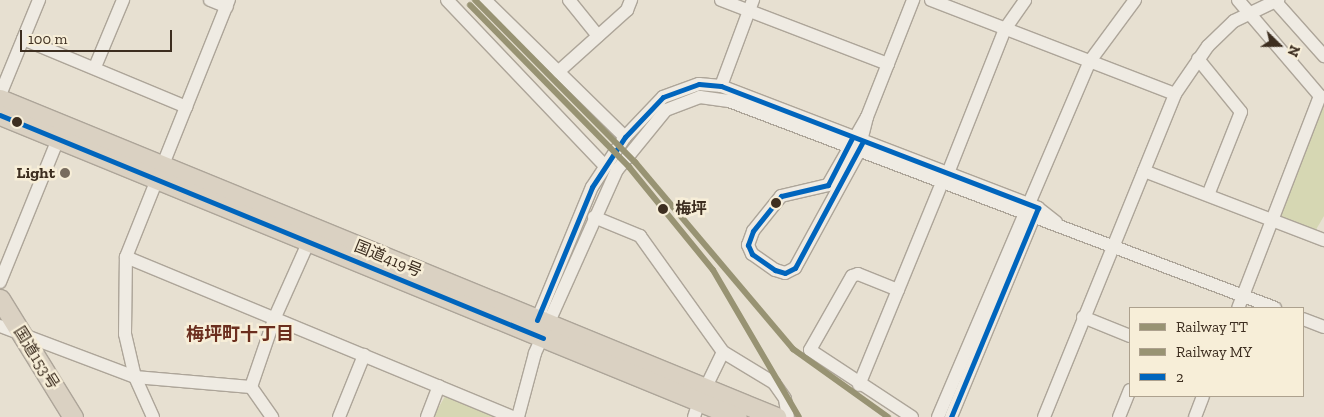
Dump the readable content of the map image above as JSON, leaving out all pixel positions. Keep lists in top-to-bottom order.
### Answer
{
  "streets": {
    "highway": ["国道419号", "国道153号"]
  },
  "districts": ["梅坪町十丁目"],
  "places": ["Light", "梅坪"],
  "lines": ["rail line TT", "rail line MY", "transit line 2"],
  "legend": ["Railway TT", "Railway MY", "2"],
  "scale_bar": "100 m",
  "north": "right"
}
